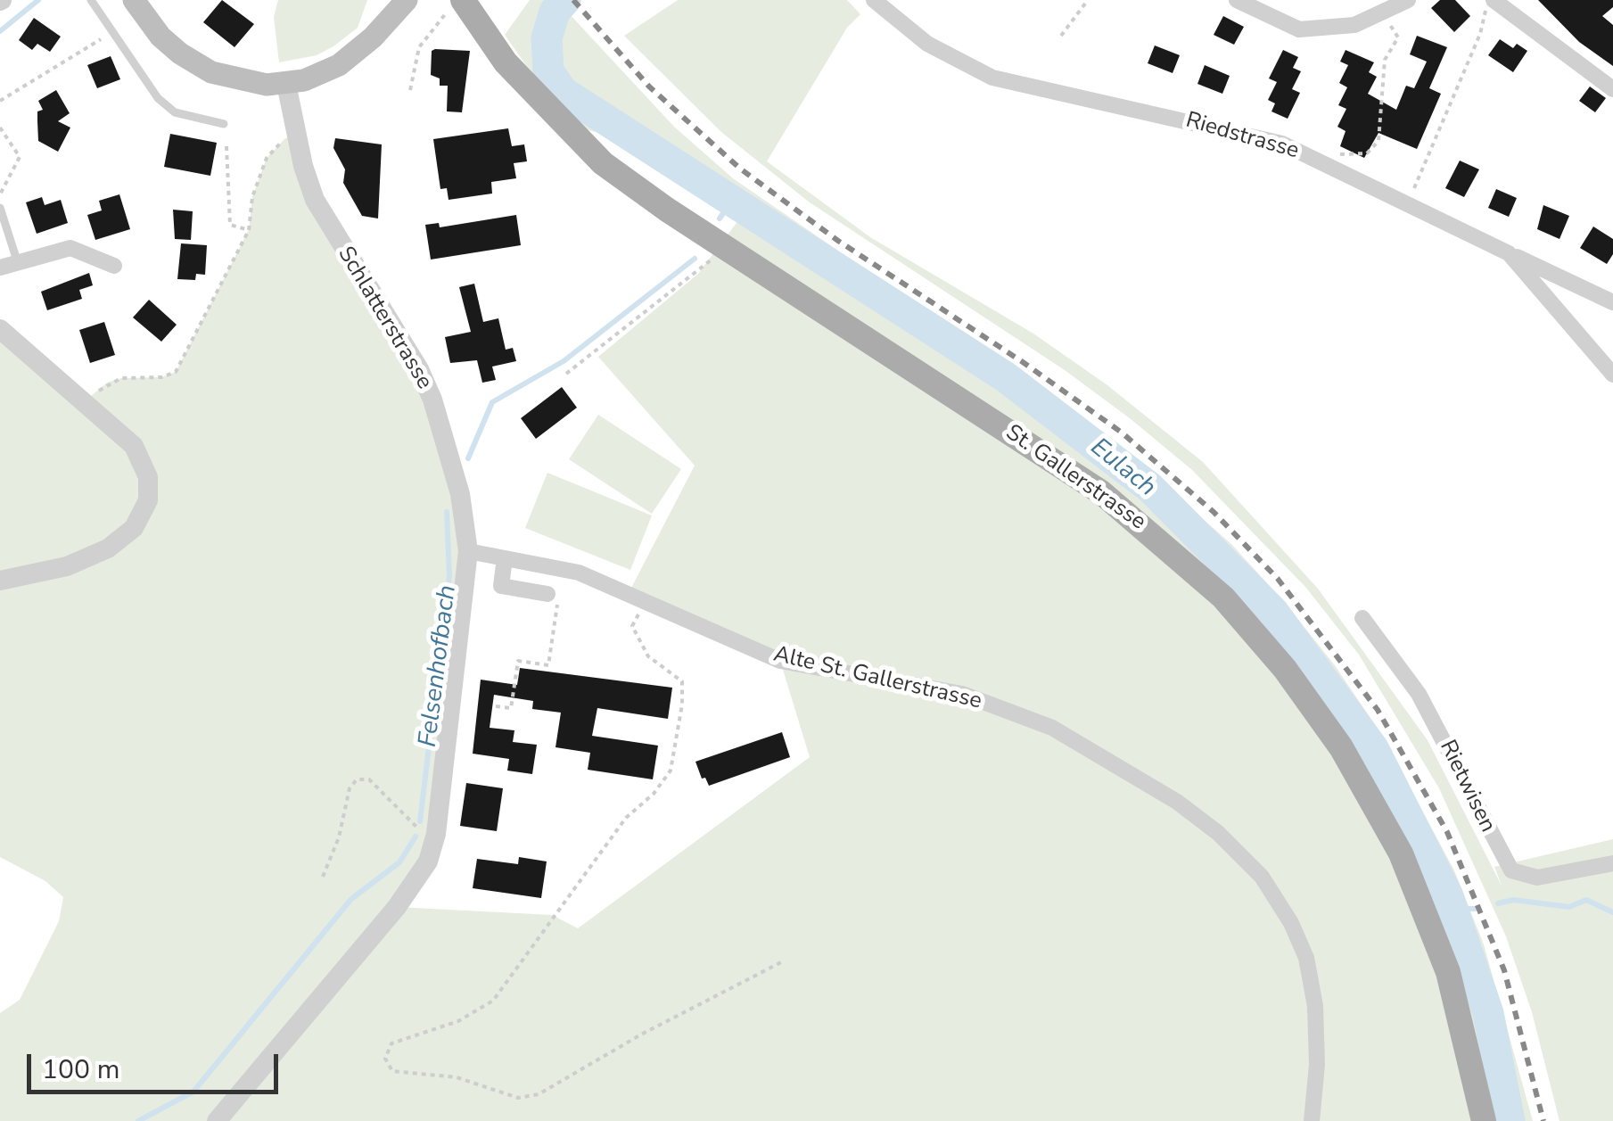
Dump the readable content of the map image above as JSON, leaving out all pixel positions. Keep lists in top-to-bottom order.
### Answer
{
  "streets": {
    "main road": ["St. Gallerstrasse"],
    "street": [
      "Riedstrasse",
      "Schlatterstrasse",
      "Alte St. Gallerstrasse",
      "Rietwisen"
    ]
  },
  "crossings": [
    ["Schlatterstrasse", "Alte St. Gallerstrasse"]
  ],
  "water": ["Eulach", "Felsenhofbach"],
  "scale_bar": "100 m"
}
